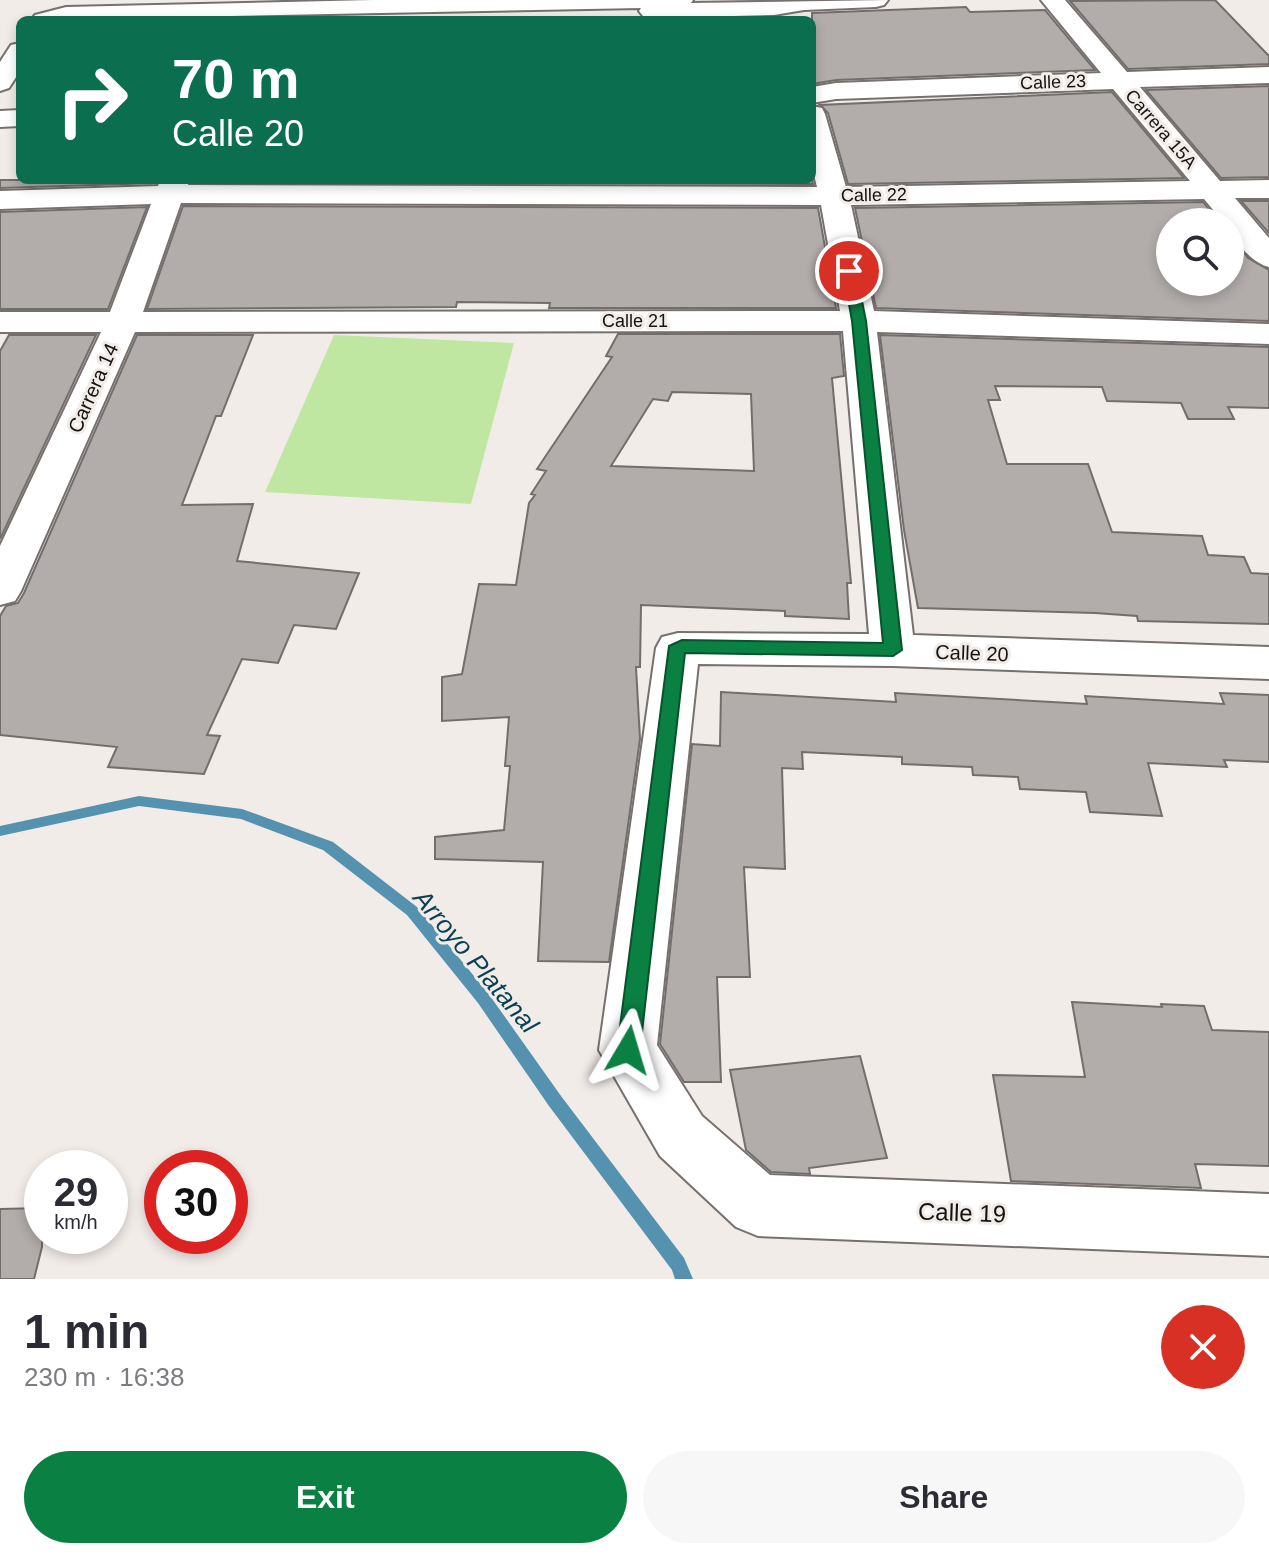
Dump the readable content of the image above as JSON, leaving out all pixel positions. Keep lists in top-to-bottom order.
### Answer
{
  "streets": {
    "street": [
      "Calle 23",
      "Carrera 15A",
      "Calle 22",
      "Calle 21",
      "Carrera 14",
      "Calle 20",
      "Calle 19"
    ]
  },
  "crossings": [
    ["Calle 23", "Carrera 15A"],
    ["Carrera 15A", "Calle 22"],
    ["Calle 22", "Carrera 14"],
    ["Calle 21", "Carrera 14"],
    ["Calle 20", "Calle 19"]
  ],
  "water": ["Arroyo Platanal"],
  "page": {
    "turn": ["70 m", "Calle 20"],
    "speed": "29 km/h",
    "limit": "30",
    "heading": ["1 min", "230 m · 16:38"],
    "buttons": ["Exit", "Share"]
  }
}
